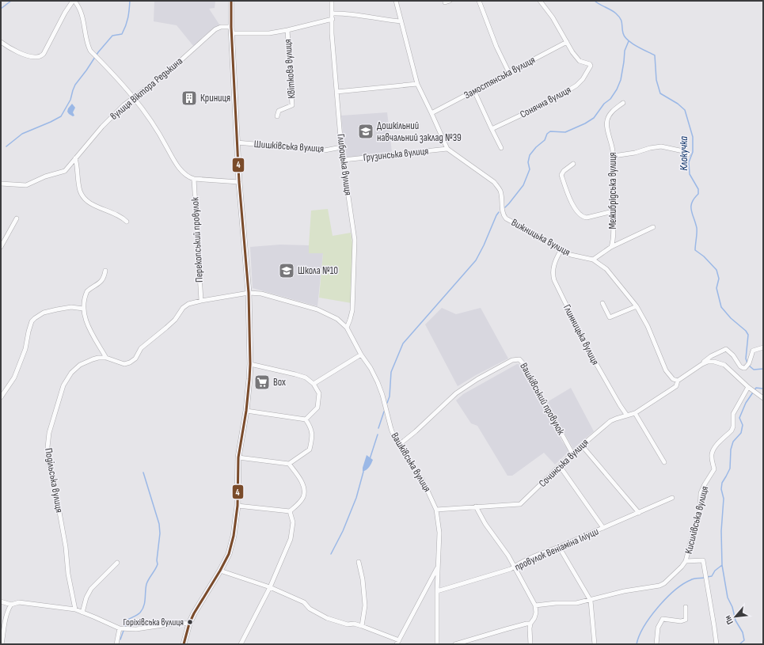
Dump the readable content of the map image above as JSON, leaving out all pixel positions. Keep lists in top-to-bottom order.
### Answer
{
  "streets": {
    "street": [
      "Квіткова вулиця",
      "Замостянська вулиця",
      "вулиця Віктора Редькина",
      "Сонячна вулиця",
      "Шишківська вулиця",
      "Грузинська вулиця",
      "Глибоцька вулиця",
      "Межибрідська вулиця",
      "Вижницька вулиця",
      "Перекопський провулок",
      "Глинницька вулиця",
      "Вашківський провулок",
      "Вашківська вулиця",
      "Сочинська вулиця",
      "Подільська вулиця",
      "Кисилівська вулиця",
      "провулок Веніаміна Іліуци"
    ]
  },
  "crossings": [
    ["Квіткова вулиця", "вулиця Віктора Редькина"],
    ["Замостянська вулиця", "Сонячна вулиця"],
    ["вулиця Віктора Редькина", "Глибоцька вулиця"],
    ["Шишківська вулиця", "Глибоцька вулиця"],
    ["Грузинська вулиця", "Глибоцька вулиця"],
    ["Грузинська вулиця", "Вижницька вулиця"],
    ["Глибоцька вулиця", "Вашківська вулиця"],
    ["Вижницька вулиця", "Глинницька вулиця"],
    ["Вижницька вулиця", "Сочинська вулиця"],
    ["Глинницька вулиця", "Сочинська вулиця"],
    ["Вашківський провулок", "Вашківська вулиця"],
    ["Вашківський провулок", "Сочинська вулиця"],
    ["Вашківська вулиця", "Сочинська вулиця"]
  ],
  "water": ["Клокучка"],
  "places": {
    "building": ["Криниця"],
    "school or university": ["Дошкільний навчальний заклад №39", "Школа №10"],
    "supermarket": ["Box"],
    "other": ["Горіхівська вулиця"]
  },
  "lines": ["transit line 4"],
  "north": "bottom left"
}
